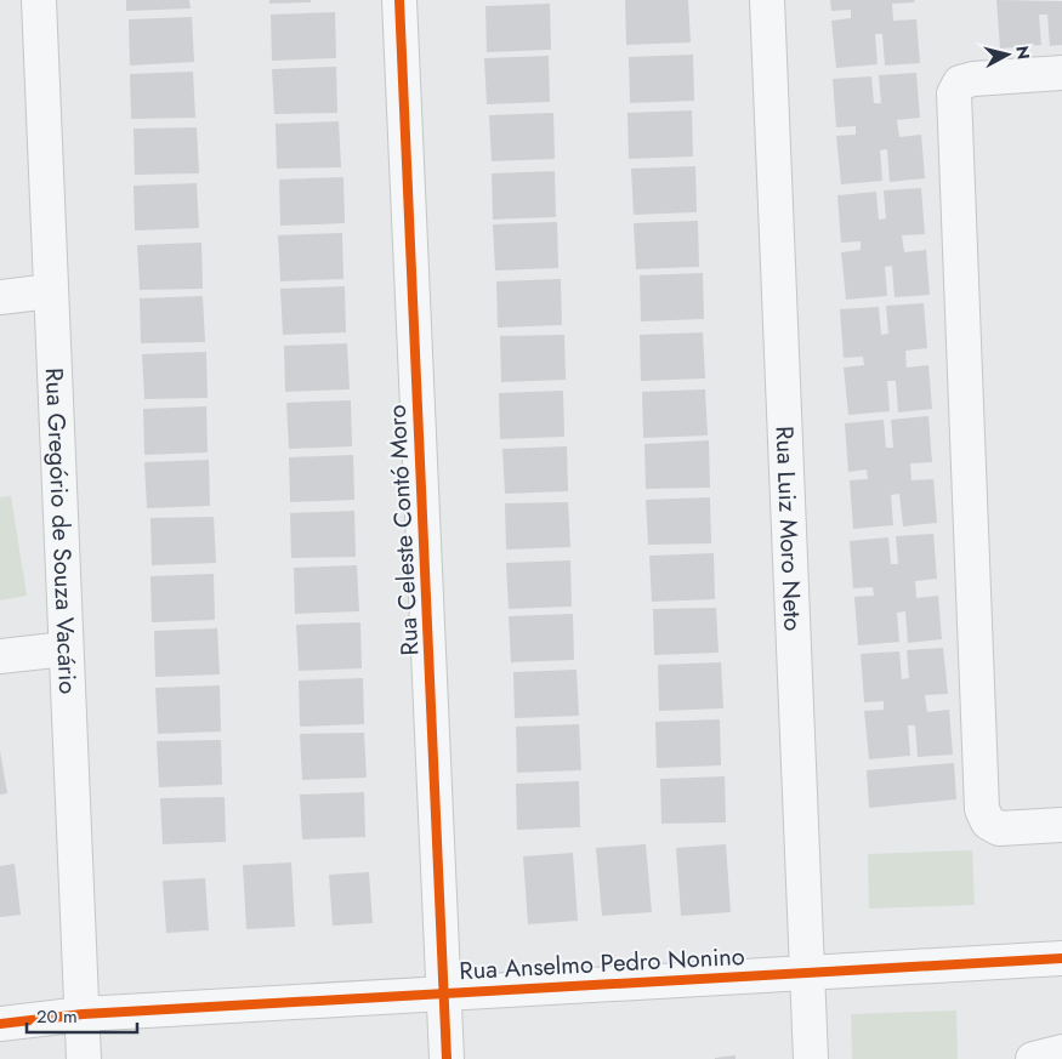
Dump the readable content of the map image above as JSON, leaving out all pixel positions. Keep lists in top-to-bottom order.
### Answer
{
  "streets": {
    "street": [
      "Rua Gregório de Souza Vacário",
      "Rua Celeste Contó Moro",
      "Rua Luiz Moro Neto",
      "Rua Anselmo Pedro Nonino"
    ]
  },
  "crossings": [
    ["Rua Gregório de Souza Vacário", "Rua Anselmo Pedro Nonino"],
    ["Rua Celeste Contó Moro", "Rua Anselmo Pedro Nonino"],
    ["Rua Luiz Moro Neto", "Rua Anselmo Pedro Nonino"]
  ],
  "scale_bar": "20 m",
  "north": "right"
}
